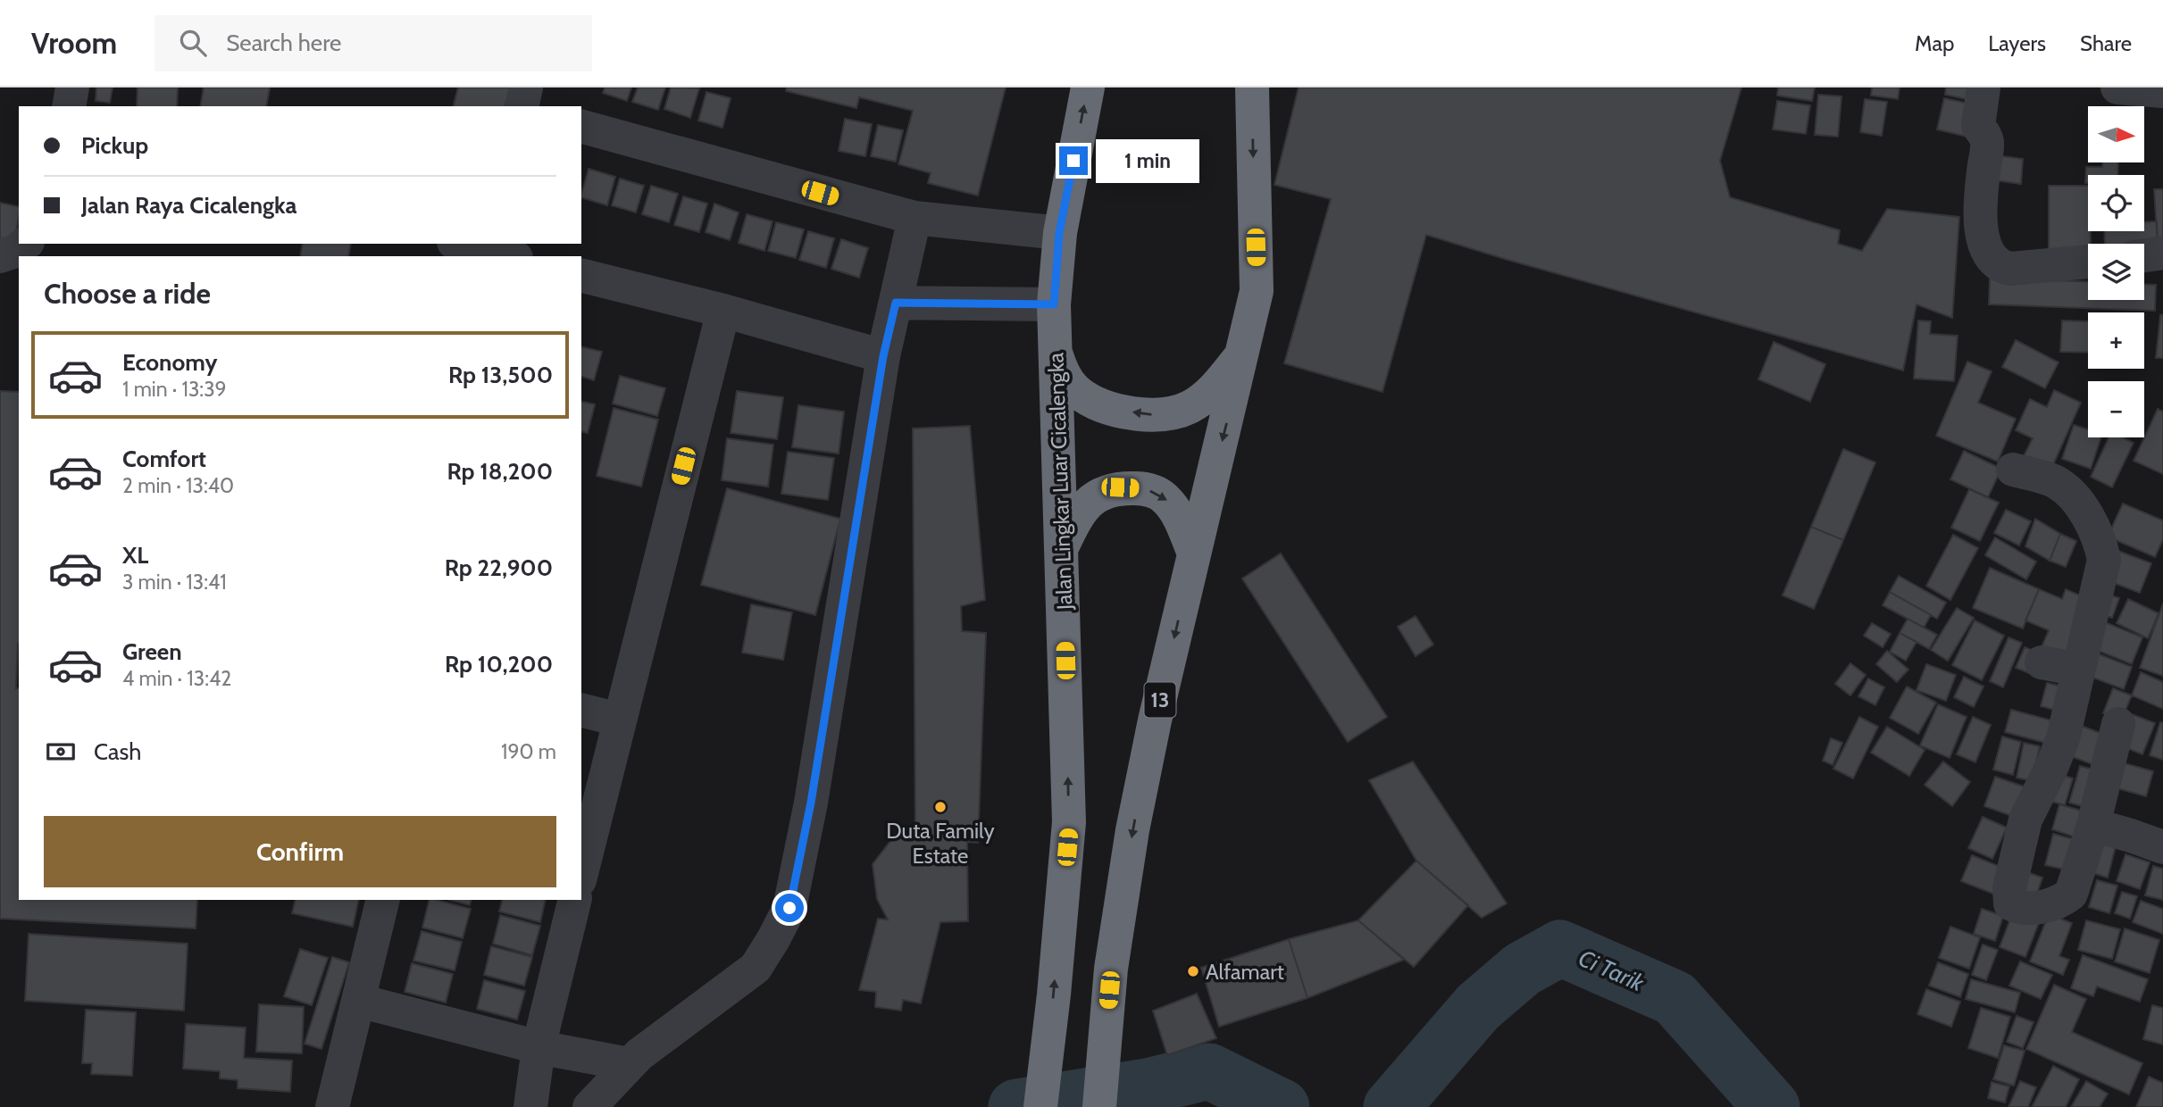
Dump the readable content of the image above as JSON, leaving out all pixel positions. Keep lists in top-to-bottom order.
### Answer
{
  "streets": {
    "highway": ["Jalan Lingkar Luar Cicalengka", "13"]
  },
  "water": ["Ci Tarik"],
  "places": ["Duta Family Estate", "Alfamart"],
  "north": "right",
  "page": {
    "header": "Vroom",
    "search": "Search here",
    "nav": ["Map", "Layers", "Share"],
    "map_buttons": ["+", "−"],
    "banner": ["Pickup", "Jalan Raya Cicalengka"],
    "bubble": "1 min",
    "heading": "Choose a ride",
    "list": [
      {
        "name": "Economy",
        "note": "1 min · 13:39",
        "value": "Rp 13,500"
      },
      {
        "name": "Comfort",
        "note": "2 min · 13:40",
        "value": "Rp 18,200"
      },
      {
        "name": "XL",
        "note": "3 min · 13:41",
        "value": "Rp 22,900"
      },
      {
        "name": "Green",
        "note": "4 min · 13:42",
        "value": "Rp 10,200"
      }
    ],
    "pay": ["Cash", "190 m"],
    "buttons": "Confirm"
  }
}
